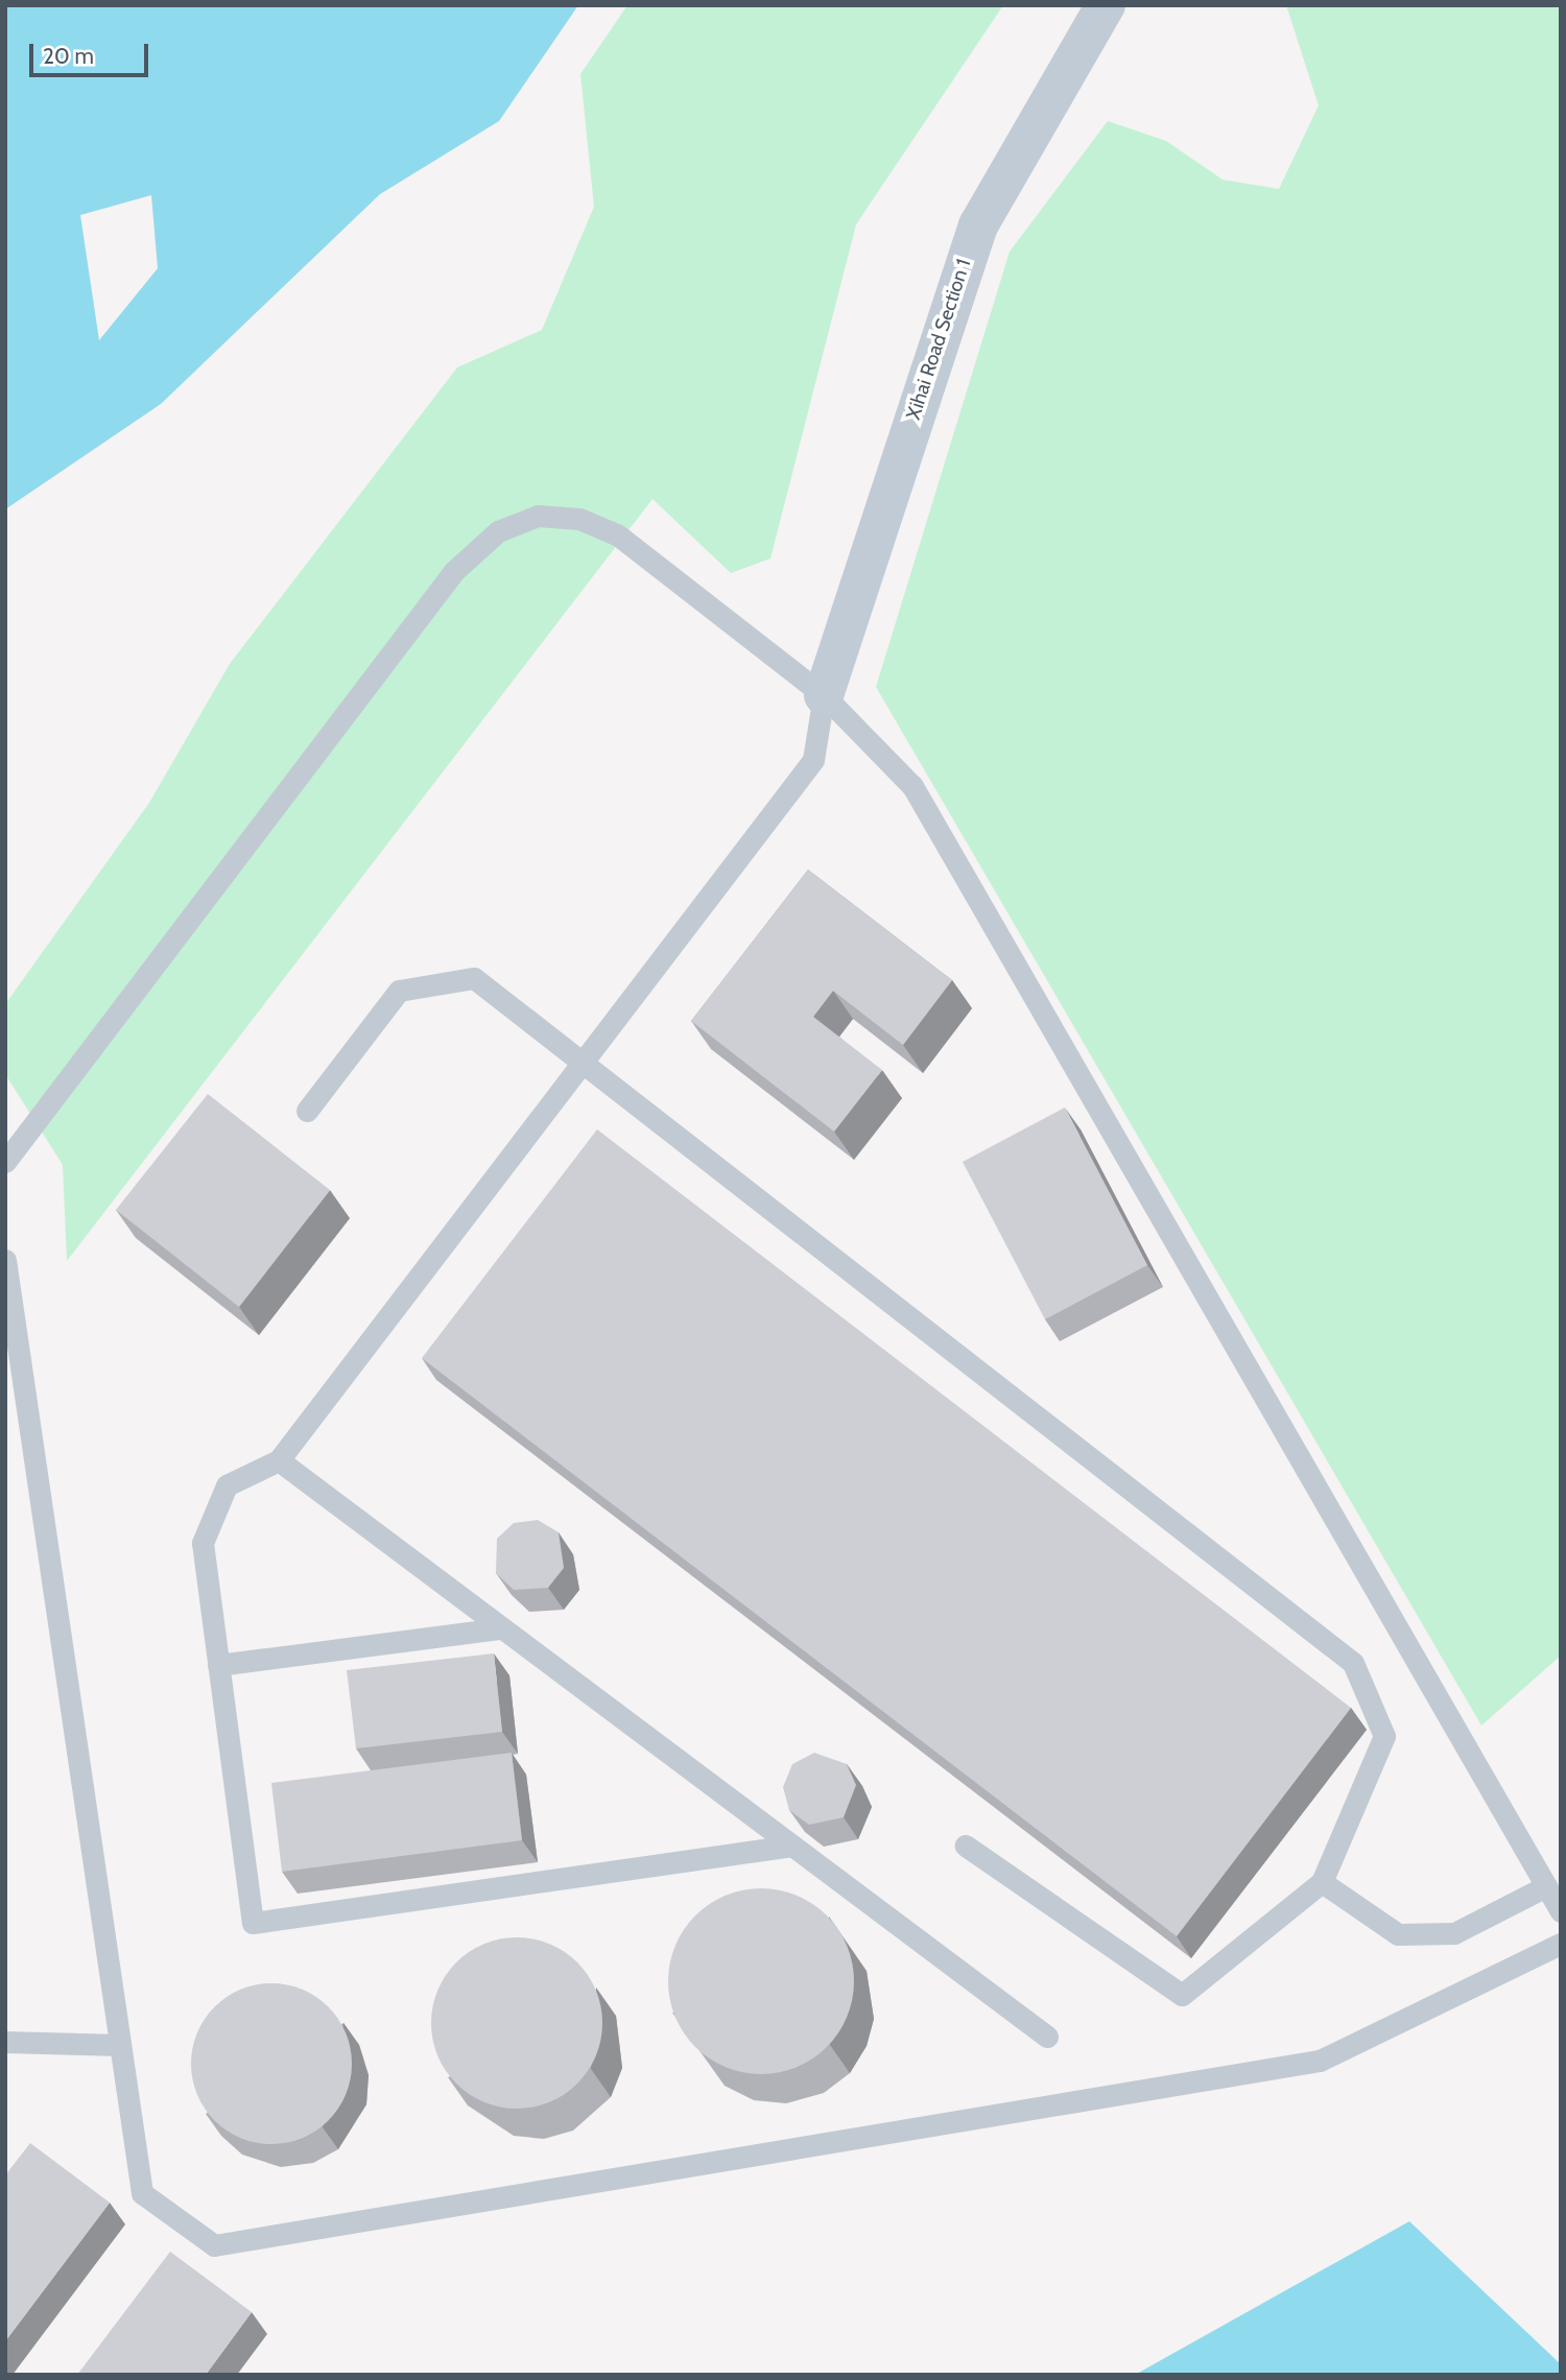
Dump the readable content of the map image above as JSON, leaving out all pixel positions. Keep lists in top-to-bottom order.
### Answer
{
  "streets": {
    "main road": ["Xihai Road Section 1"]
  },
  "scale_bar": "20 m"
}
